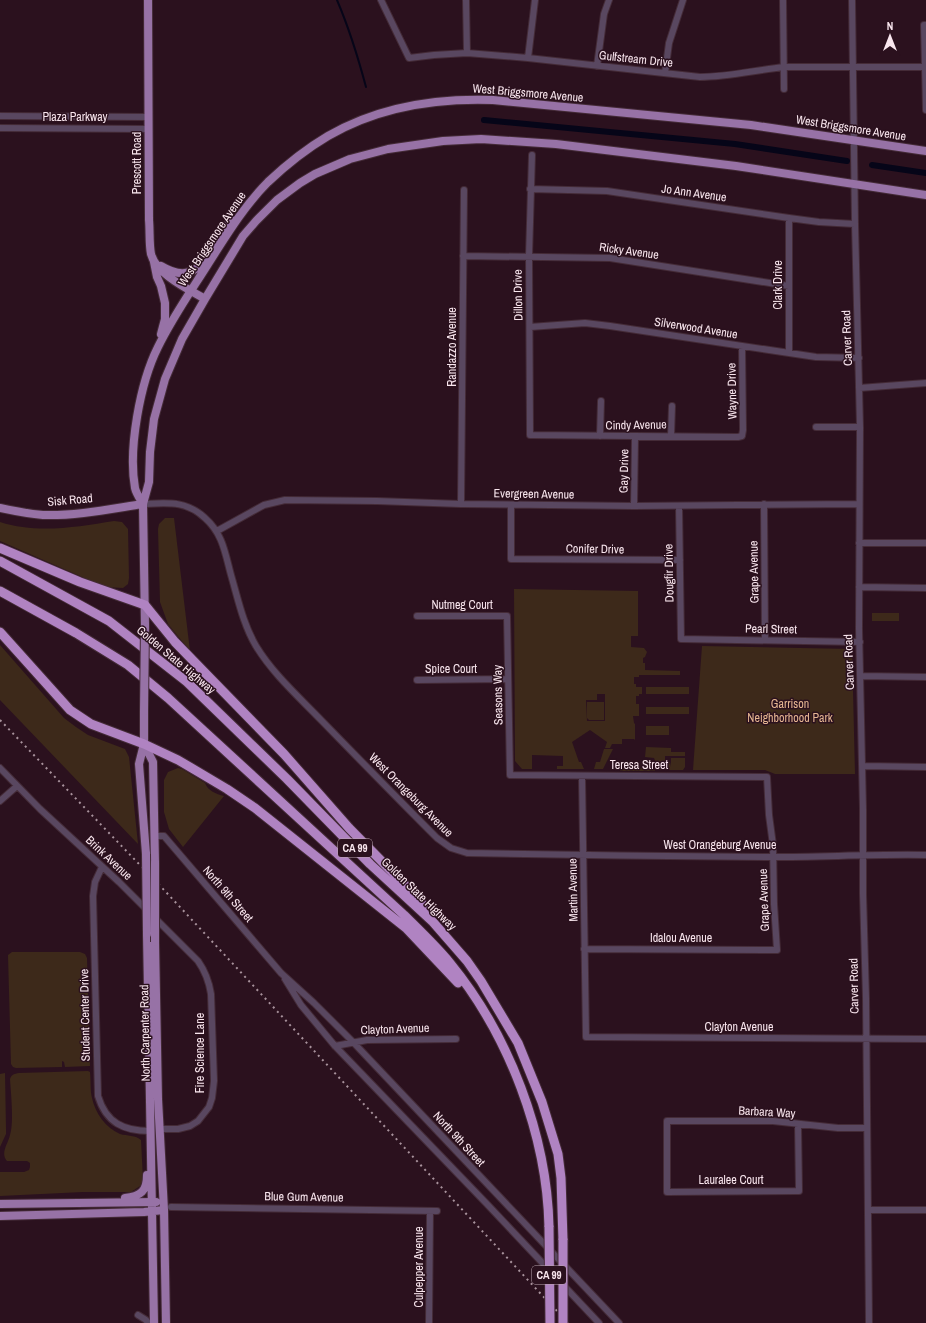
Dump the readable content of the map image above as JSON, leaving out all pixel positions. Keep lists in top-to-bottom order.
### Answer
{
  "streets": {
    "highway": ["Golden State Highway", "CA 99"],
    "main road": [
      "West Briggsmore Avenue",
      "Prescott Road",
      "Sisk Road",
      "North Carpenter Road",
      "Blue Gum Avenue"
    ],
    "street": [
      "Gulfstream Drive",
      "Plaza Parkway",
      "Jo Ann Avenue",
      "Ricky Avenue",
      "Clark Drive",
      "Dillon Drive",
      "Silverwood Avenue",
      "Carver Road",
      "Randazzo Avenue",
      "Wayne Drive",
      "Cindy Avenue",
      "Gay Drive",
      "Evergreen Avenue",
      "Conifer Drive",
      "Grape Avenue",
      "Dougfir Drive",
      "Nutmeg Court",
      "Pearl Street",
      "Spice Court",
      "Seasons Way",
      "Teresa Street",
      "West Orangeburg Avenue",
      "Brink Avenue",
      "Martin Avenue",
      "North 9th Street",
      "Idalou Avenue",
      "Student Center Drive",
      "Clayton Avenue",
      "Fire Science Lane",
      "Barbara Way",
      "Lauralee Court",
      "Culpepper Avenue"
    ]
  },
  "crossings": [
    ["Gulfstream Drive", "Carver Road"],
    ["West Briggsmore Avenue", "Prescott Road"],
    ["West Briggsmore Avenue", "Carver Road"],
    ["West Briggsmore Avenue", "Sisk Road"],
    ["West Briggsmore Avenue", "West Orangeburg Avenue"],
    ["West Briggsmore Avenue", "North Carpenter Road"],
    ["Plaza Parkway", "Prescott Road"],
    ["Jo Ann Avenue", "Clark Drive"],
    ["Jo Ann Avenue", "Dillon Drive"],
    ["Jo Ann Avenue", "Carver Road"],
    ["Ricky Avenue", "Clark Drive"],
    ["Ricky Avenue", "Dillon Drive"],
    ["Ricky Avenue", "Randazzo Avenue"],
    ["Clark Drive", "Silverwood Avenue"],
    ["Dillon Drive", "Silverwood Avenue"],
    ["Dillon Drive", "Cindy Avenue"],
    ["Silverwood Avenue", "Carver Road"],
    ["Silverwood Avenue", "Wayne Drive"],
    ["Carver Road", "Evergreen Avenue"],
    ["Carver Road", "Pearl Street"],
    ["Carver Road", "West Orangeburg Avenue"],
    ["Carver Road", "Clayton Avenue"],
    ["Carver Road", "Barbara Way"],
    ["Randazzo Avenue", "Evergreen Avenue"],
    ["Wayne Drive", "Cindy Avenue"],
    ["Cindy Avenue", "Gay Drive"],
    ["Gay Drive", "Evergreen Avenue"],
    ["Evergreen Avenue", "Conifer Drive"],
    ["Evergreen Avenue", "Grape Avenue"],
    ["Evergreen Avenue", "Dougfir Drive"],
    ["Evergreen Avenue", "West Orangeburg Avenue"],
    ["Sisk Road", "West Orangeburg Avenue"],
    ["Conifer Drive", "Dougfir Drive"],
    ["Grape Avenue", "Pearl Street"],
    ["Grape Avenue", "Teresa Street"],
    ["Grape Avenue", "West Orangeburg Avenue"],
    ["Grape Avenue", "Idalou Avenue"],
    ["Dougfir Drive", "Pearl Street"],
    ["Nutmeg Court", "Seasons Way"],
    ["Spice Court", "Seasons Way"],
    ["Seasons Way", "Teresa Street"],
    ["Teresa Street", "Martin Avenue"],
    ["West Orangeburg Avenue", "Martin Avenue"],
    ["Brink Avenue", "Student Center Drive"],
    ["Brink Avenue", "Fire Science Lane"],
    ["Martin Avenue", "Idalou Avenue"],
    ["Martin Avenue", "Clayton Avenue"],
    ["North 9th Street", "Clayton Avenue"],
    ["North 9th Street", "North Carpenter Road"],
    ["Student Center Drive", "North Carpenter Road"],
    ["North Carpenter Road", "Fire Science Lane"],
    ["North Carpenter Road", "Blue Gum Avenue"],
    ["Barbara Way", "Lauralee Court"],
    ["Blue Gum Avenue", "Culpepper Avenue"]
  ],
  "parks": ["Garrison Neighborhood Park"],
  "north": "top"
}
